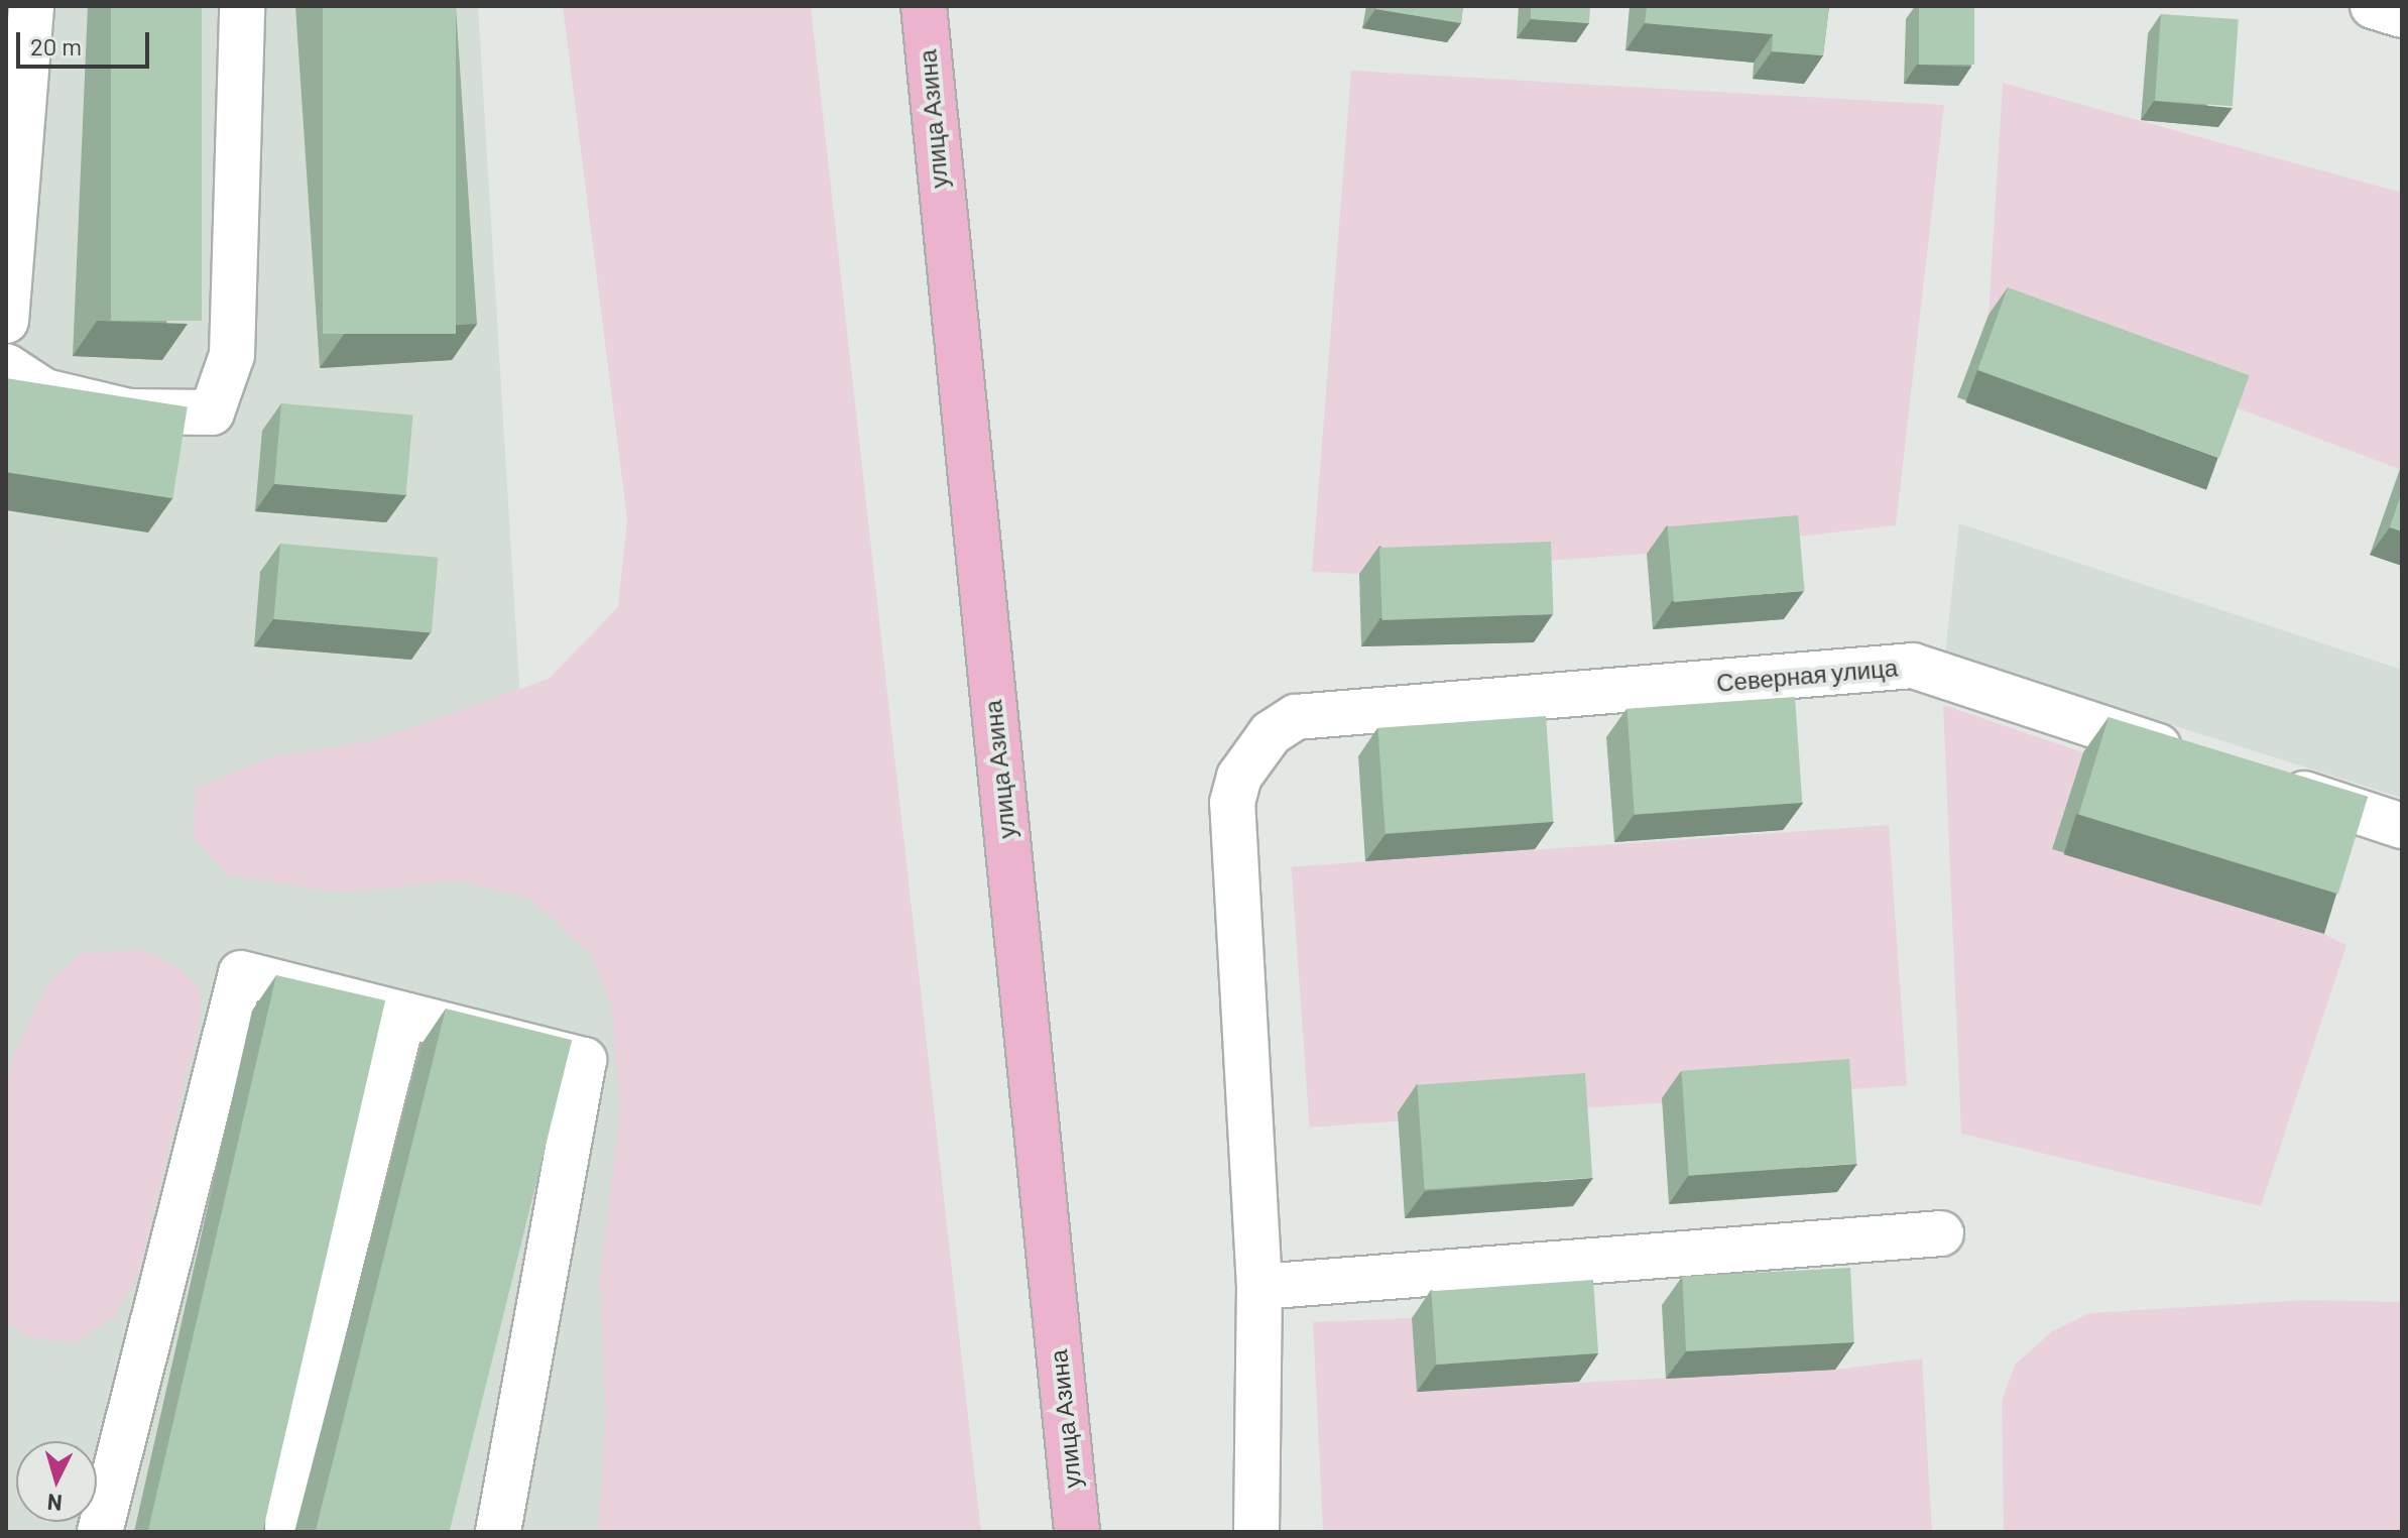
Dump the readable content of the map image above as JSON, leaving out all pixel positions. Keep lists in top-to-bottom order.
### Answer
{
  "streets": {
    "main road": ["улица Азина"],
    "street": ["Северная улица"]
  },
  "scale_bar": "20 m",
  "north": "bottom"
}
